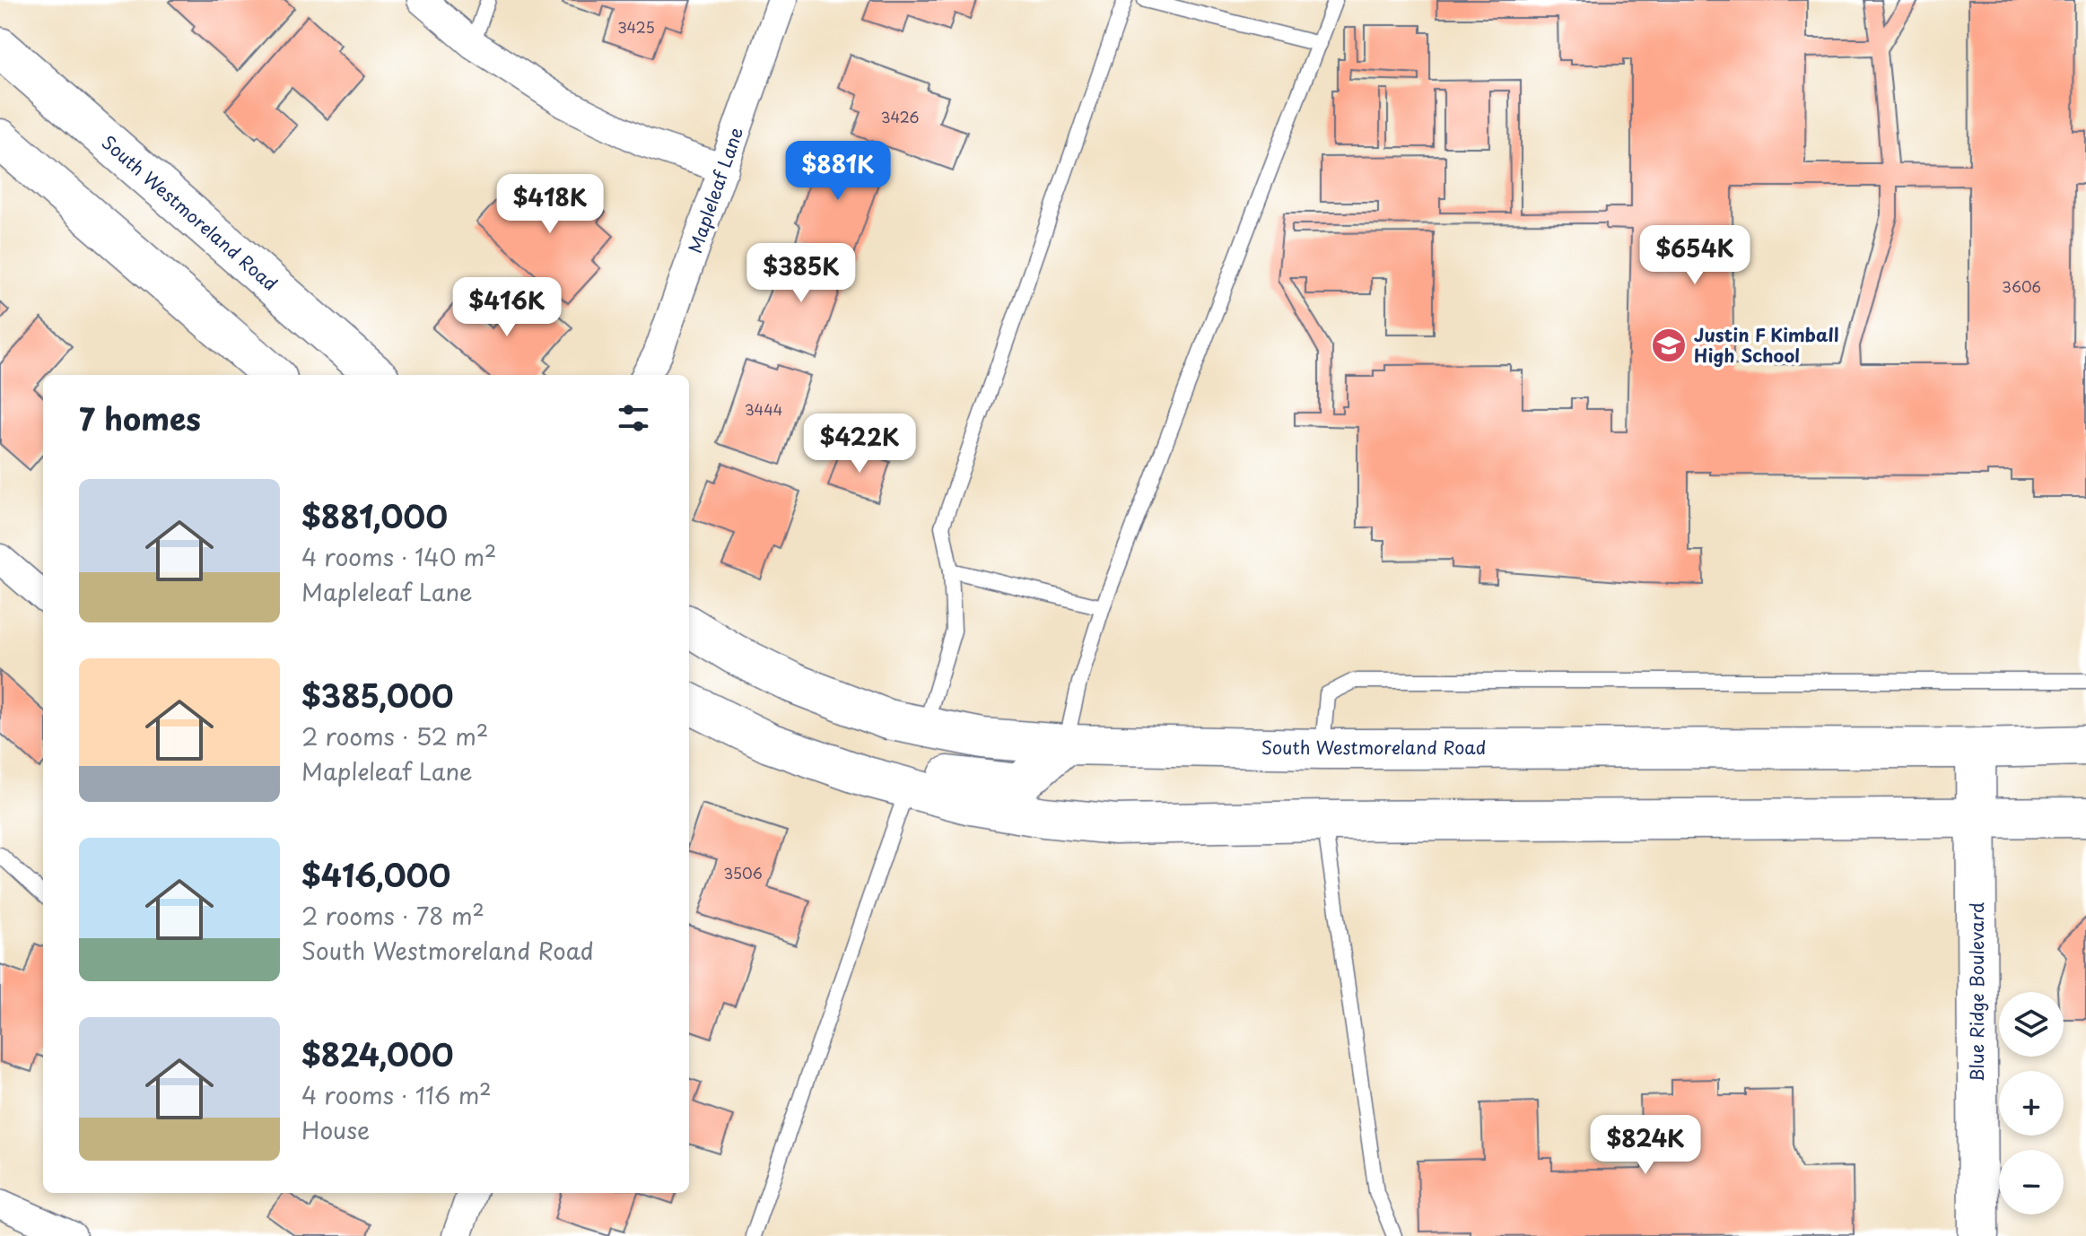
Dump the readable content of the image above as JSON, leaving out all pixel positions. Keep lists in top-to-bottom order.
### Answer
{
  "streets": {
    "main road": ["South Westmoreland Road", "Blue Ridge Boulevard"],
    "street": ["Mapleleaf Lane"]
  },
  "crossings": [
    ["South Westmoreland Road", "Blue Ridge Boulevard"]
  ],
  "places": {
    "school or university": ["Justin F Kimball High School"]
  },
  "house_numbers": [
    "3425",
    "3426",
    "3606",
    "3444",
    "3506"
  ],
  "page": {
    "price": [
      "$881K",
      "$418K",
      "$654K",
      "$385K",
      "$416K",
      "$422K",
      "$824K"
    ],
    "heading": "7 homes",
    "list": [
      {
        "name": "$881,000",
        "note": "4 rooms · 140 m² · Mapleleaf Lane"
      },
      {
        "name": "$385,000",
        "note": "2 rooms · 52 m² · Mapleleaf Lane"
      },
      {
        "name": "$416,000",
        "note": "2 rooms · 78 m² · South Westmoreland Road"
      },
      {
        "name": "$824,000",
        "note": "4 rooms · 116 m² · House"
      }
    ],
    "map_buttons": ["+", "−"]
  }
}
